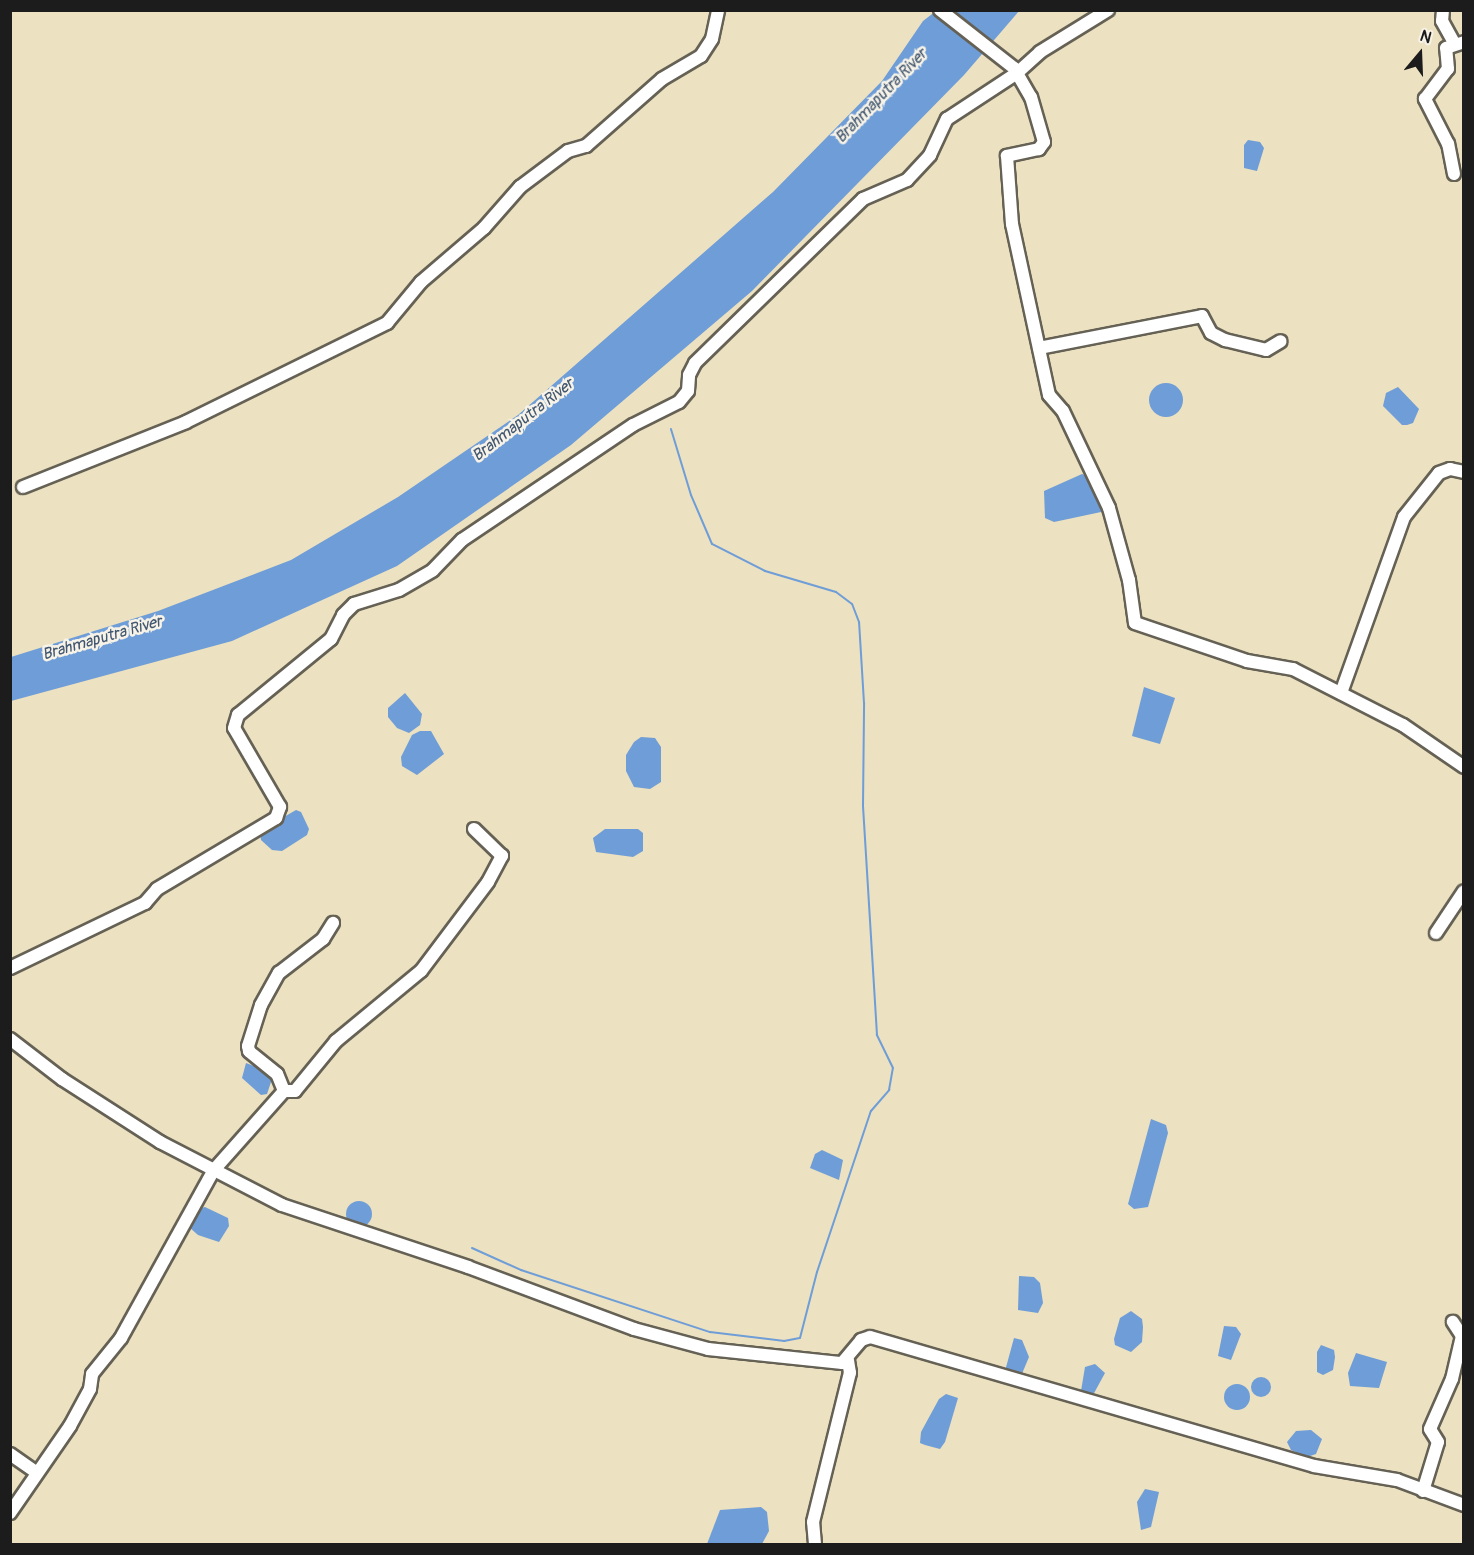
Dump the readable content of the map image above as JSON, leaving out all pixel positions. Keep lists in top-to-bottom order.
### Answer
{
  "water": ["Brahmaputra River"],
  "north": "top"
}
